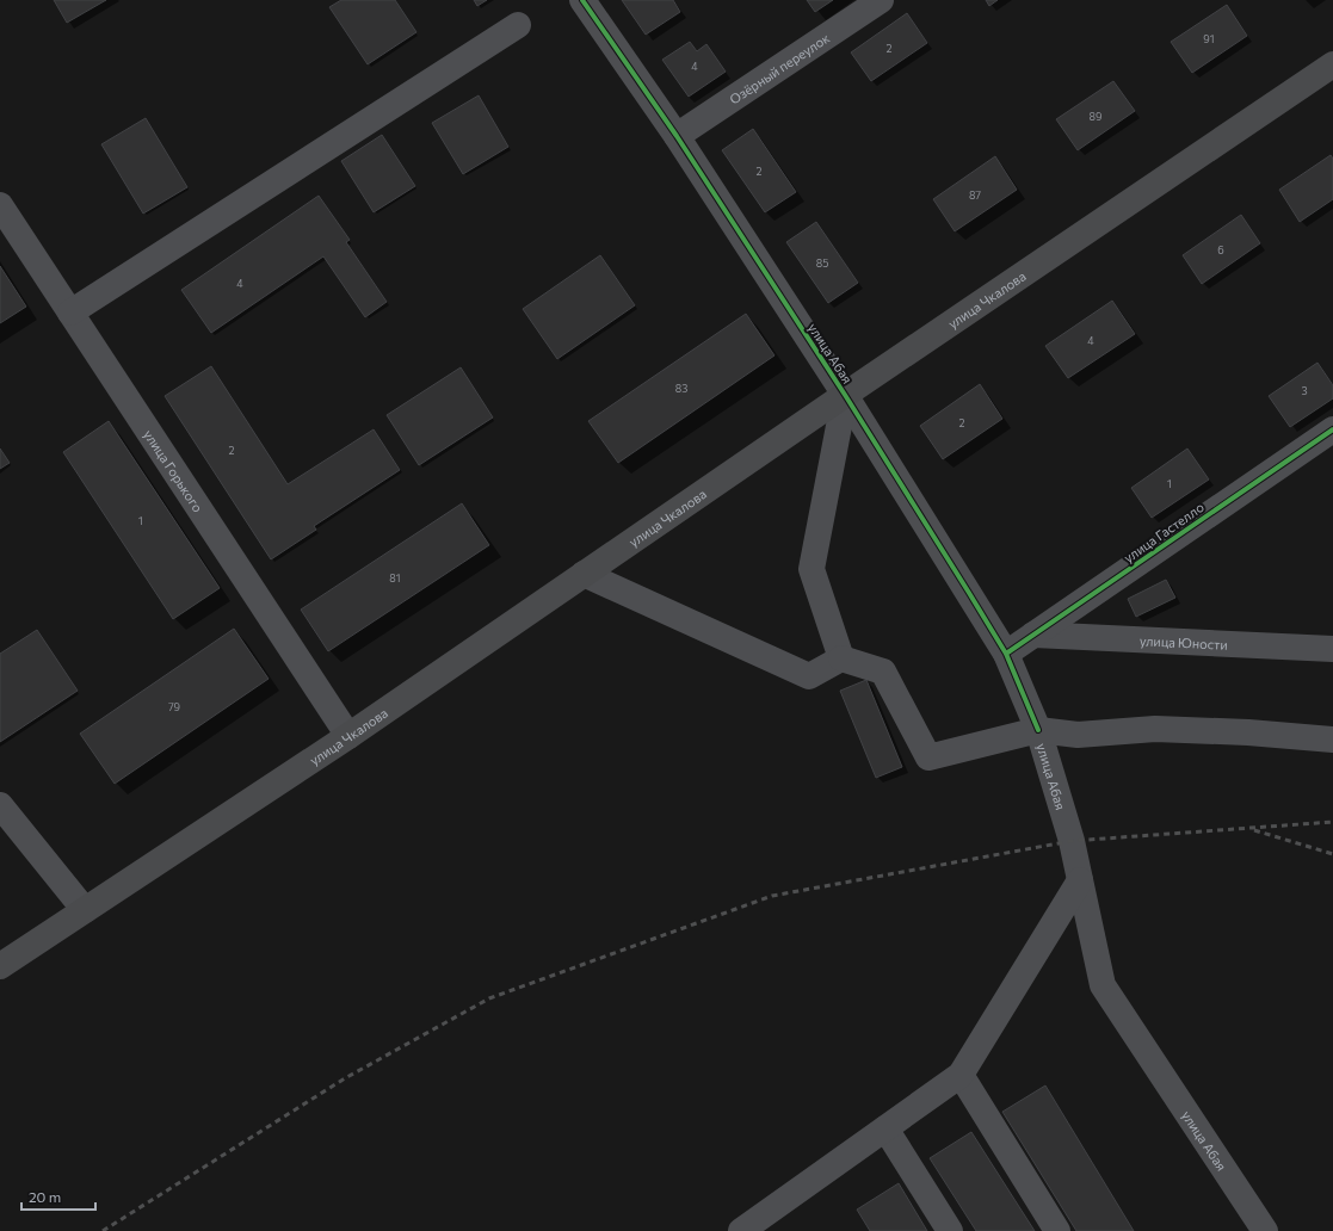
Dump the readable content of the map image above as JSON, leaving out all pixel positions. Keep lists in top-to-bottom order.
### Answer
{
  "streets": {
    "main road": ["улица Чкалова"],
    "street": [
      "Озёрный переулок",
      "улица Абая",
      "улица Горького",
      "улица Гастелло",
      "улица Юности"
    ]
  },
  "crossings": [
    ["Озёрный переулок", "улица Абая"],
    ["улица Чкалова", "улица Абая"],
    ["улица Чкалова", "улица Горького"],
    ["улица Абая", "улица Гастелло"],
    ["улица Гастелло", "улица Юности"]
  ],
  "house_numbers": [
    "91",
    "2",
    "4",
    "89",
    "2",
    "87",
    "6",
    "85",
    "4",
    "4",
    "83",
    "3",
    "2",
    "2",
    "1",
    "1",
    "81",
    "79"
  ],
  "scale_bar": "20 m"
}
